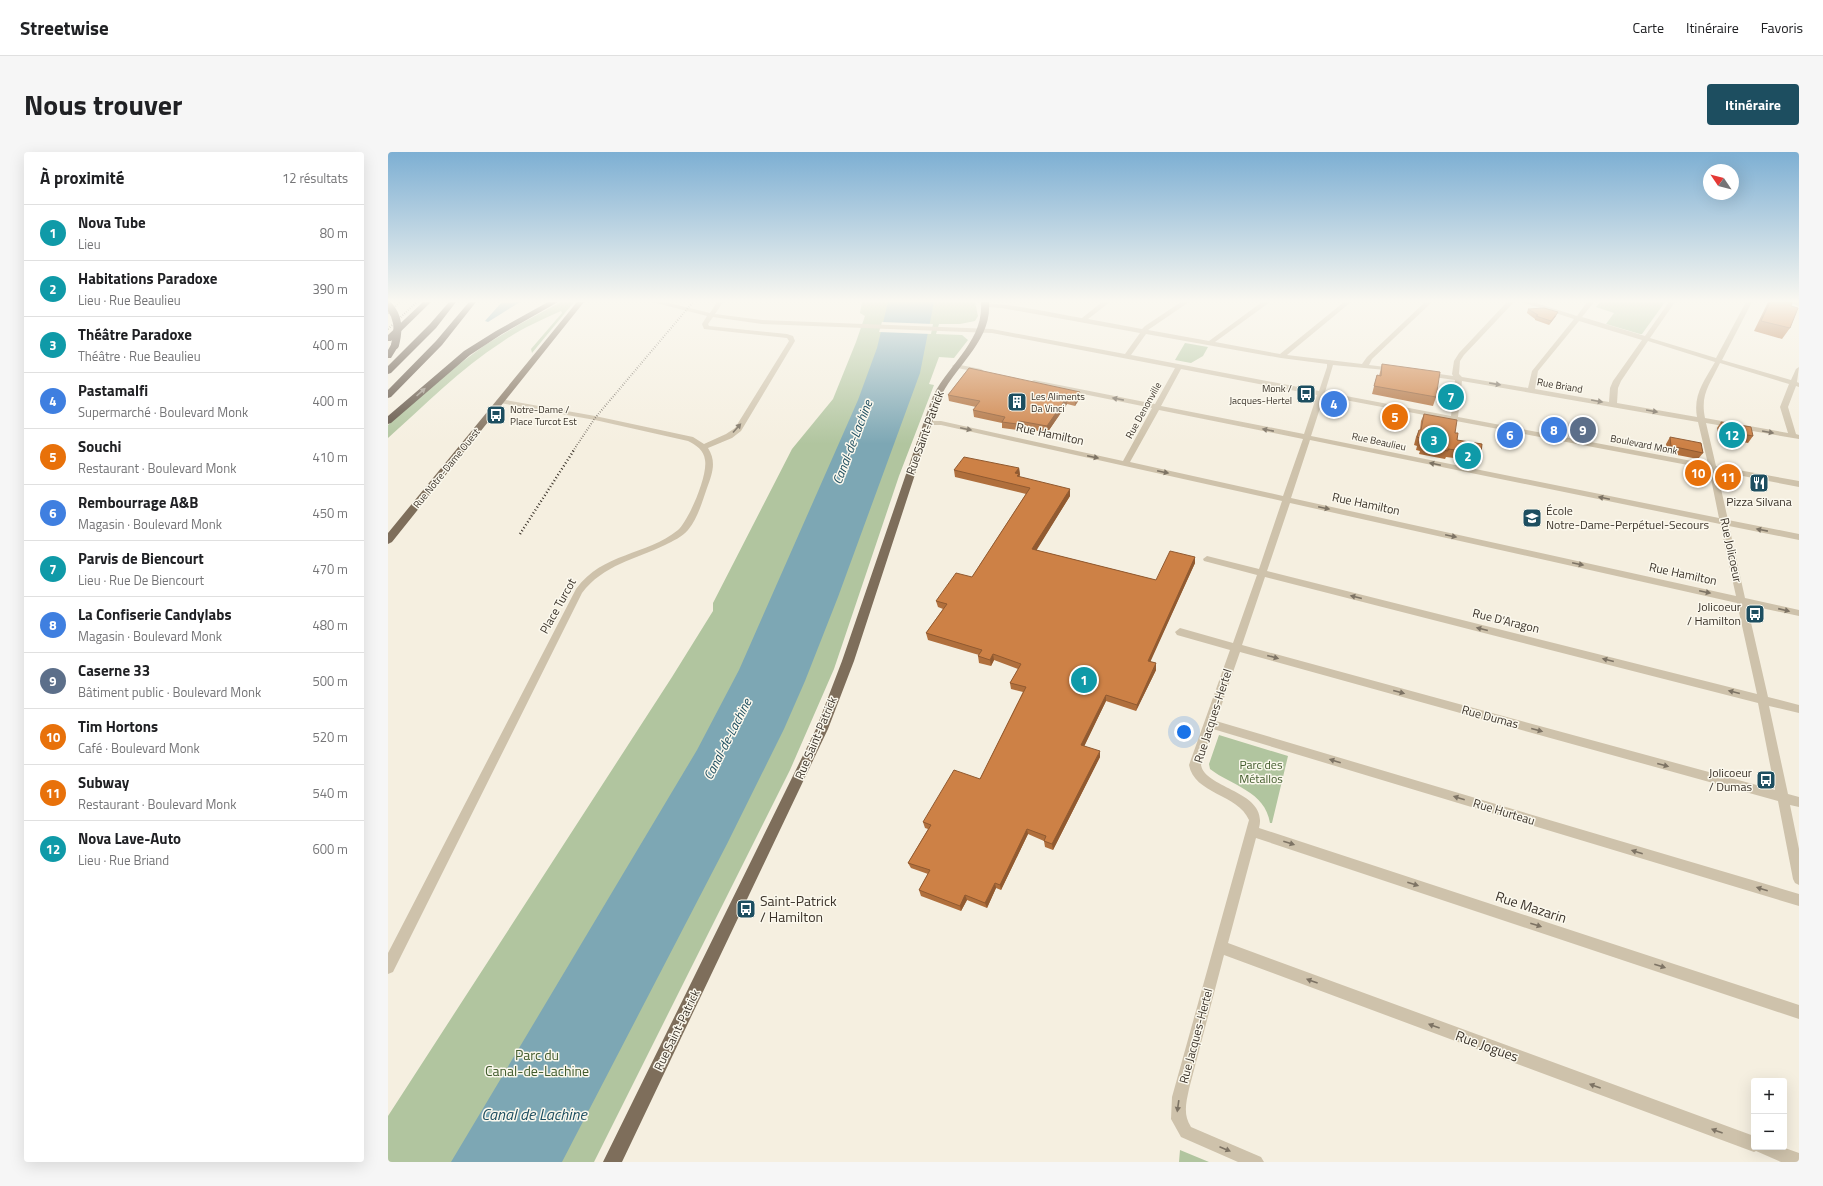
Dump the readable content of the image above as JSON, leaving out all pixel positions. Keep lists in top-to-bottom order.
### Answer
{
  "streets": {
    "main road": ["Rue Saint-Patrick", "Rue Notre-Dame Ouest"],
    "street": [
      "Rue Briand",
      "Rue Denonville",
      "Rue Hamilton",
      "Rue Beaulieu",
      "Boulevard Monk",
      "Rue Jolicoeur",
      "Place Turcot",
      "Rue D'Aragon",
      "Rue Jacques-Hertel",
      "Rue Dumas",
      "Rue Hurteau",
      "Rue Mazarin",
      "Rue Jogues"
    ]
  },
  "crossings": [
    ["Rue Briand", "Rue Jolicoeur"],
    ["Rue Denonville", "Rue Hamilton"],
    ["Rue Denonville", "Rue Beaulieu"],
    ["Rue Denonville", "Boulevard Monk"],
    ["Rue Saint-Patrick", "Rue Hamilton"],
    ["Rue Hamilton", "Rue Jolicoeur"],
    ["Rue Hamilton", "Rue Jacques-Hertel"],
    ["Rue Beaulieu", "Rue Jolicoeur"],
    ["Rue Beaulieu", "Rue Jacques-Hertel"],
    ["Boulevard Monk", "Rue Jolicoeur"],
    ["Boulevard Monk", "Rue Jacques-Hertel"],
    ["Rue Jolicoeur", "Rue D'Aragon"],
    ["Rue Jolicoeur", "Rue Dumas"],
    ["Rue D'Aragon", "Rue Jacques-Hertel"],
    ["Rue Jacques-Hertel", "Rue Dumas"],
    ["Rue Jacques-Hertel", "Rue Hurteau"],
    ["Rue Jacques-Hertel", "Rue Mazarin"],
    ["Rue Jacques-Hertel", "Rue Jogues"]
  ],
  "one_way": [
    "Rue Hamilton",
    "Rue Beaulieu",
    "Rue D'Aragon",
    "Rue Dumas",
    "Rue Hurteau",
    "Rue Mazarin",
    "Rue Jogues"
  ],
  "water": ["Canal-de-Lachine", "Canal de Lachine"],
  "parks": ["Parc des Métallos", "Parc du Canal-de-Lachine"],
  "places": {
    "bus stop": [
      "Monk / Jacques-Hertel",
      "Notre-Dame / Place Turcot Est",
      "Jolicoeur / Hamilton",
      "Jolicoeur / Dumas",
      "Saint-Patrick / Hamilton"
    ],
    "building": ["Les Aliments Da Vinci"],
    "restaurant": ["Pizza Silvana"],
    "school or university": ["École Notre-Dame-Perpétuel-Secours"]
  },
  "north": "top left",
  "page": {
    "header": "Streetwise",
    "nav": ["Carte", "Itinéraire", "Favoris"],
    "title": "Nous trouver",
    "buttons": "Itinéraire",
    "heading": ["À proximité", "12 résultats"],
    "list": [
      {
        "mark": "1",
        "name": "Nova Tube",
        "note": "Lieu",
        "value": "80 m"
      },
      {
        "mark": "2",
        "name": "Habitations Paradoxe",
        "note": "Lieu · Rue Beaulieu",
        "value": "390 m"
      },
      {
        "mark": "3",
        "name": "Théâtre Paradoxe",
        "note": "Théâtre · Rue Beaulieu",
        "value": "400 m"
      },
      {
        "mark": "4",
        "name": "Pastamalfi",
        "note": "Supermarché · Boulevard Monk",
        "value": "400 m"
      },
      {
        "mark": "5",
        "name": "Souchi",
        "note": "Restaurant · Boulevard Monk",
        "value": "410 m"
      },
      {
        "mark": "6",
        "name": "Rembourrage A&B",
        "note": "Magasin · Boulevard Monk",
        "value": "450 m"
      },
      {
        "mark": "7",
        "name": "Parvis de Biencourt",
        "note": "Lieu · Rue De Biencourt",
        "value": "470 m"
      },
      {
        "mark": "8",
        "name": "La Confiserie Candylabs",
        "note": "Magasin · Boulevard Monk",
        "value": "480 m"
      },
      {
        "mark": "9",
        "name": "Caserne 33",
        "note": "Bâtiment public · Boulevard Monk",
        "value": "500 m"
      },
      {
        "mark": "10",
        "name": "Tim Hortons",
        "note": "Café · Boulevard Monk",
        "value": "520 m"
      },
      {
        "mark": "11",
        "name": "Subway",
        "note": "Restaurant · Boulevard Monk",
        "value": "540 m"
      },
      {
        "mark": "12",
        "name": "Nova Lave-Auto",
        "note": "Lieu · Rue Briand",
        "value": "600 m"
      }
    ],
    "pins": [
      "7",
      "4",
      "5",
      "8",
      "9",
      "6",
      "12",
      "3",
      "2",
      "10",
      "11",
      "1"
    ],
    "map_buttons": ["+", "−"]
  }
}
